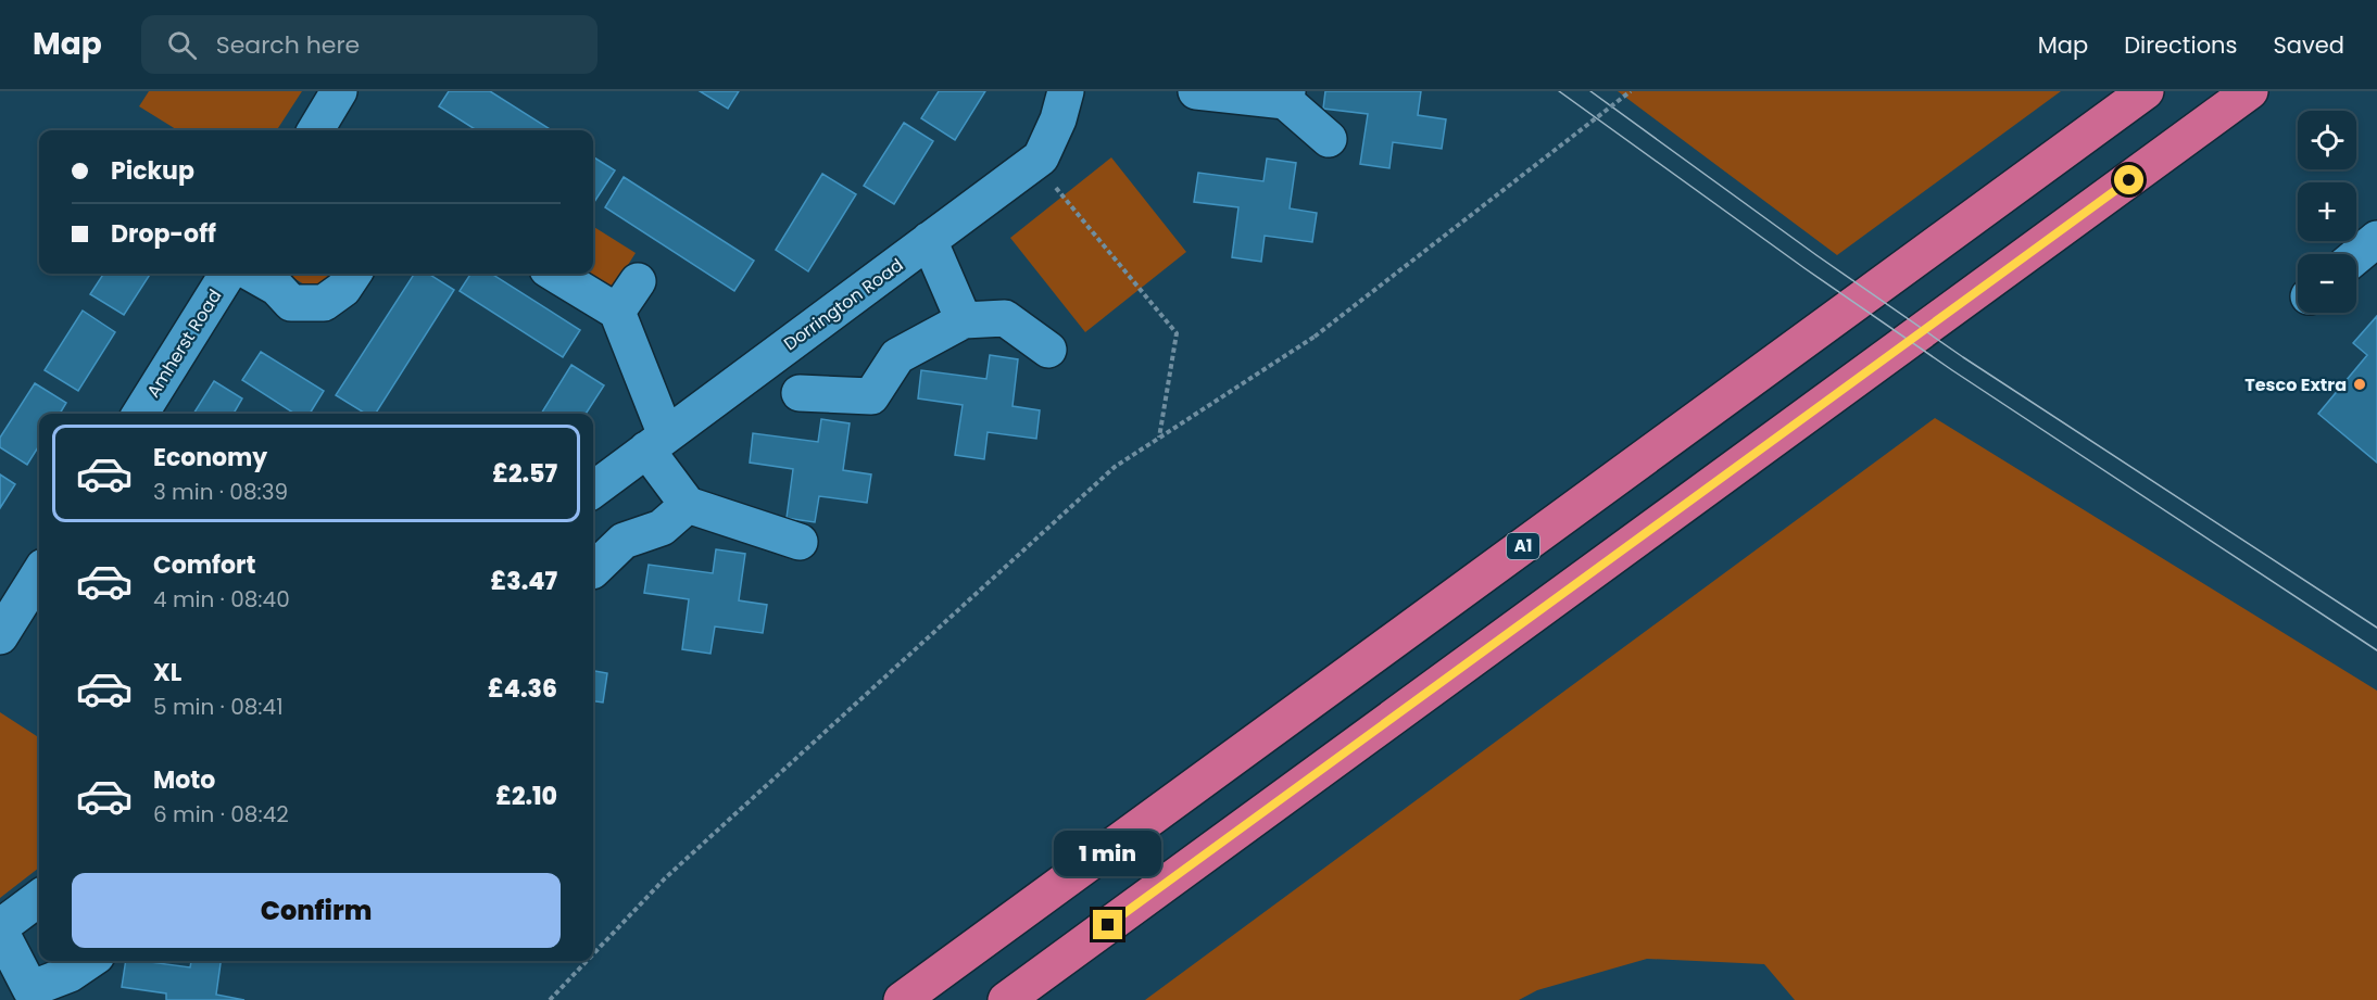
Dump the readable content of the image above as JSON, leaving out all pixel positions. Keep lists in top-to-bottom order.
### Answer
{
  "streets": {
    "highway": ["A1"],
    "street": ["Dorrington Road", "Amherst Road"]
  },
  "places": ["Tesco Extra"],
  "page": {
    "header": "Map",
    "search": "Search here",
    "nav": ["Map", "Directions", "Saved"],
    "map_buttons": ["+", "−"],
    "banner": ["Pickup", "Drop-off"],
    "list": [
      {
        "name": "Economy",
        "note": "3 min · 08:39",
        "value": "£2.57"
      },
      {
        "name": "Comfort",
        "note": "4 min · 08:40",
        "value": "£3.47"
      },
      {
        "name": "XL",
        "note": "5 min · 08:41",
        "value": "£4.36"
      },
      {
        "name": "Moto",
        "note": "6 min · 08:42",
        "value": "£2.10"
      }
    ],
    "bubble": "1 min",
    "buttons": "Confirm"
  }
}
